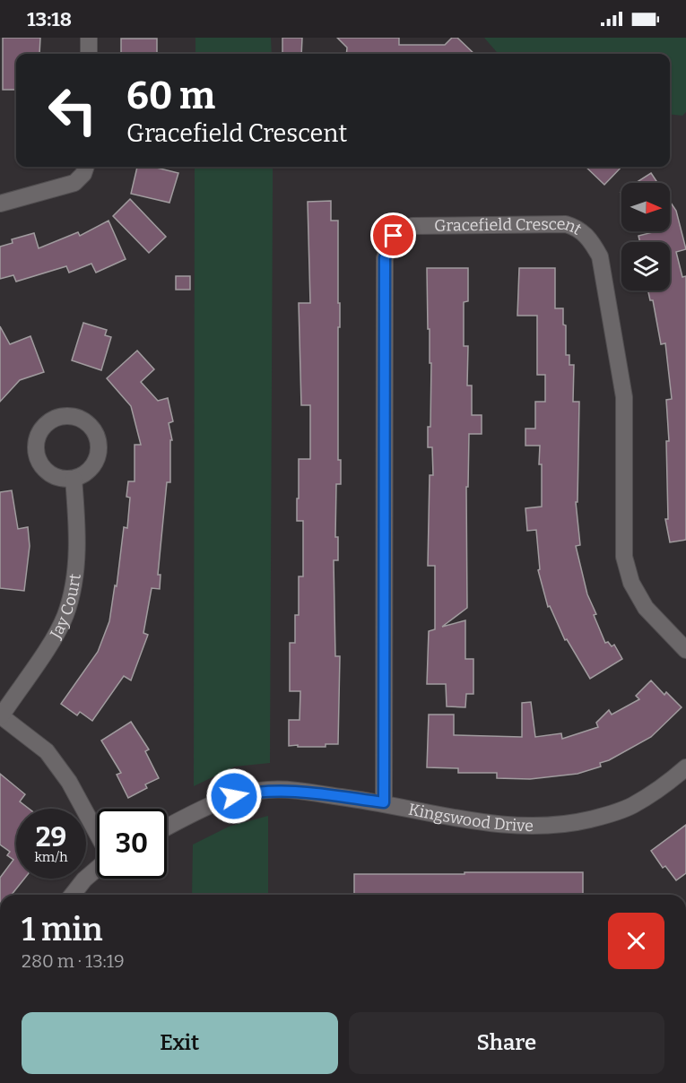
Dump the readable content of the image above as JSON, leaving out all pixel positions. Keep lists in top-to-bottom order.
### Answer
{
  "streets": {
    "street": ["Gracefield Crescent", "Jay Court", "Kingswood Drive"]
  },
  "crossings": [
    ["Gracefield Crescent", "Kingswood Drive"]
  ],
  "north": "right",
  "page": {
    "status": "13:18",
    "turn": ["60 m", "Gracefield Crescent"],
    "speed": "29 km/h",
    "limit": "30",
    "heading": ["1 min", "280 m · 13:19"],
    "buttons": ["Exit", "Share"]
  }
}
